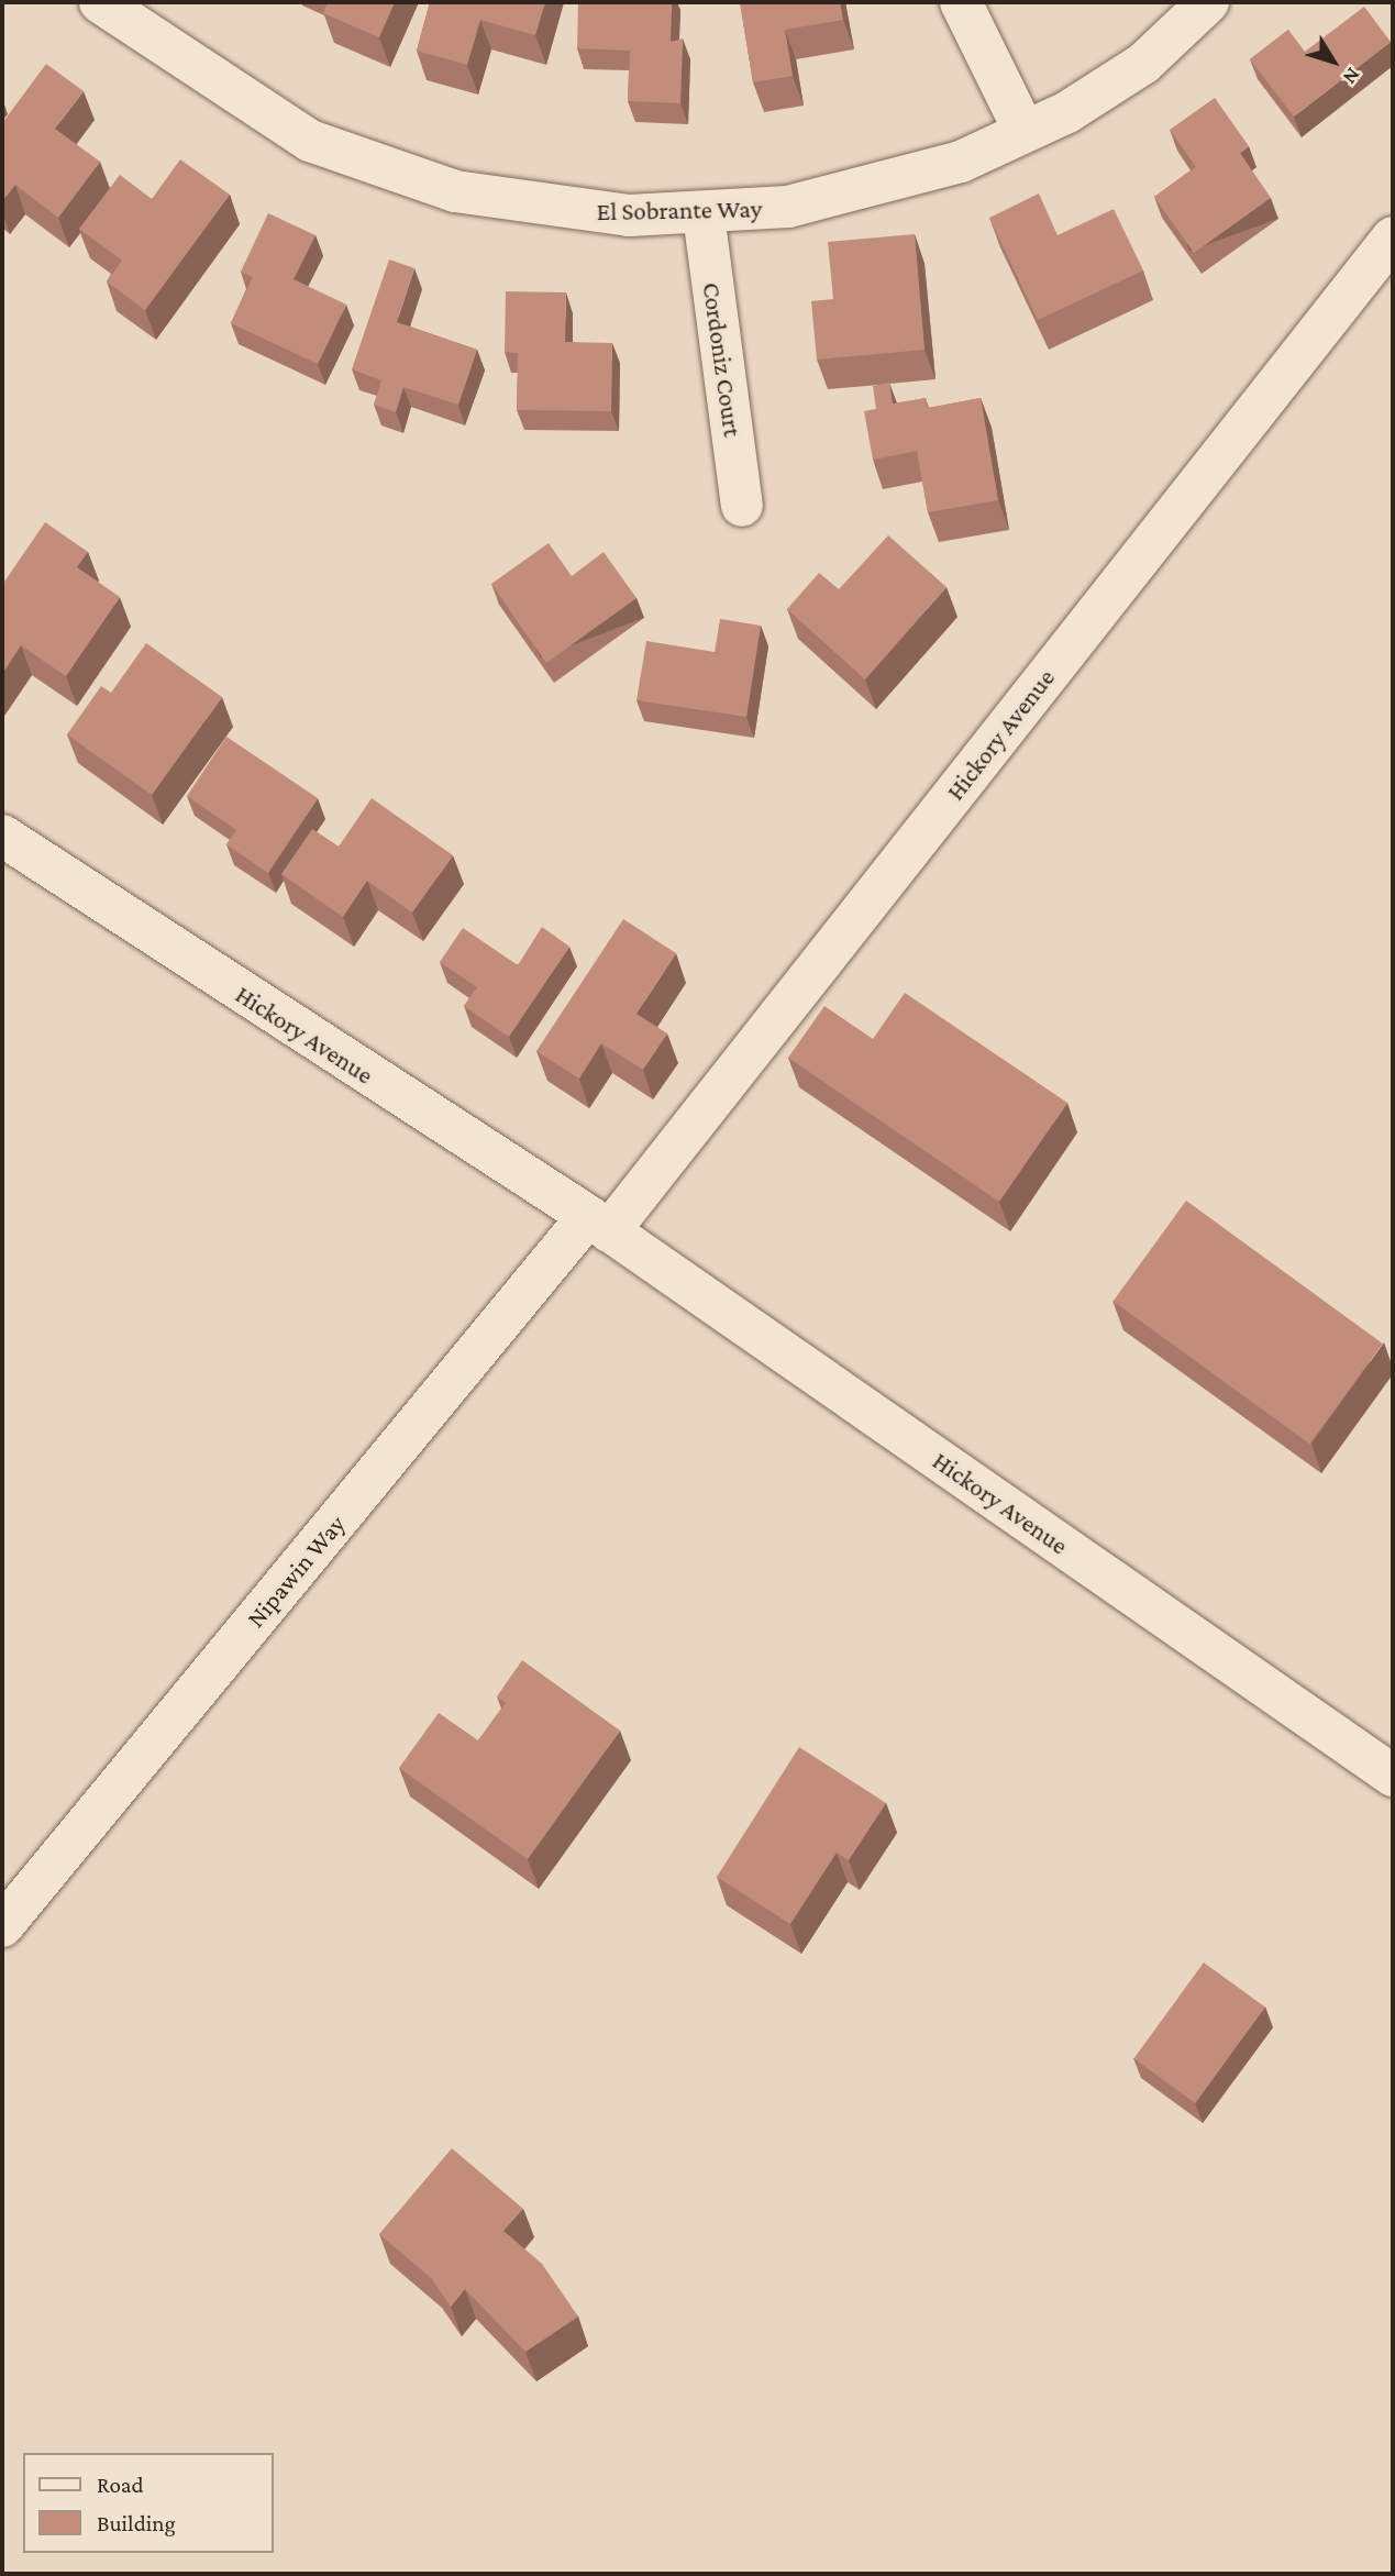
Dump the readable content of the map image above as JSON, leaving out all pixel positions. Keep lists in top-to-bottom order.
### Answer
{
  "streets": {
    "street": [
      "El Sobrante Way",
      "Cordoniz Court",
      "Hickory Avenue",
      "Nipawin Way"
    ]
  },
  "crossings": [
    ["El Sobrante Way", "Cordoniz Court"],
    ["Hickory Avenue", "Nipawin Way"]
  ],
  "legend": ["Road", "Building"],
  "north": "bottom right"
}
